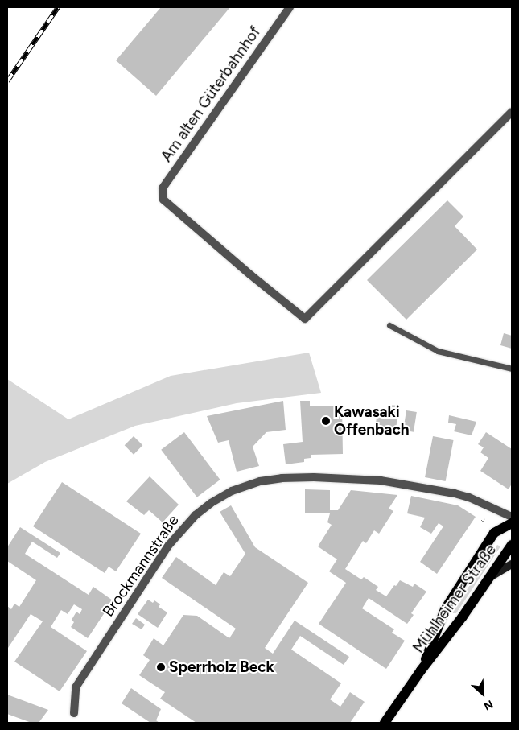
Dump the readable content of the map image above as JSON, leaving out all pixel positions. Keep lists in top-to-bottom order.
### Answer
{
  "streets": {
    "main road": ["Mühlheimer Straße"],
    "street": ["Am alten Güterbahnhof", "Brockmannstraße"]
  },
  "places": ["Kawasaki Offenbach", "Sperrholz Beck"],
  "north": "bottom right"
}
